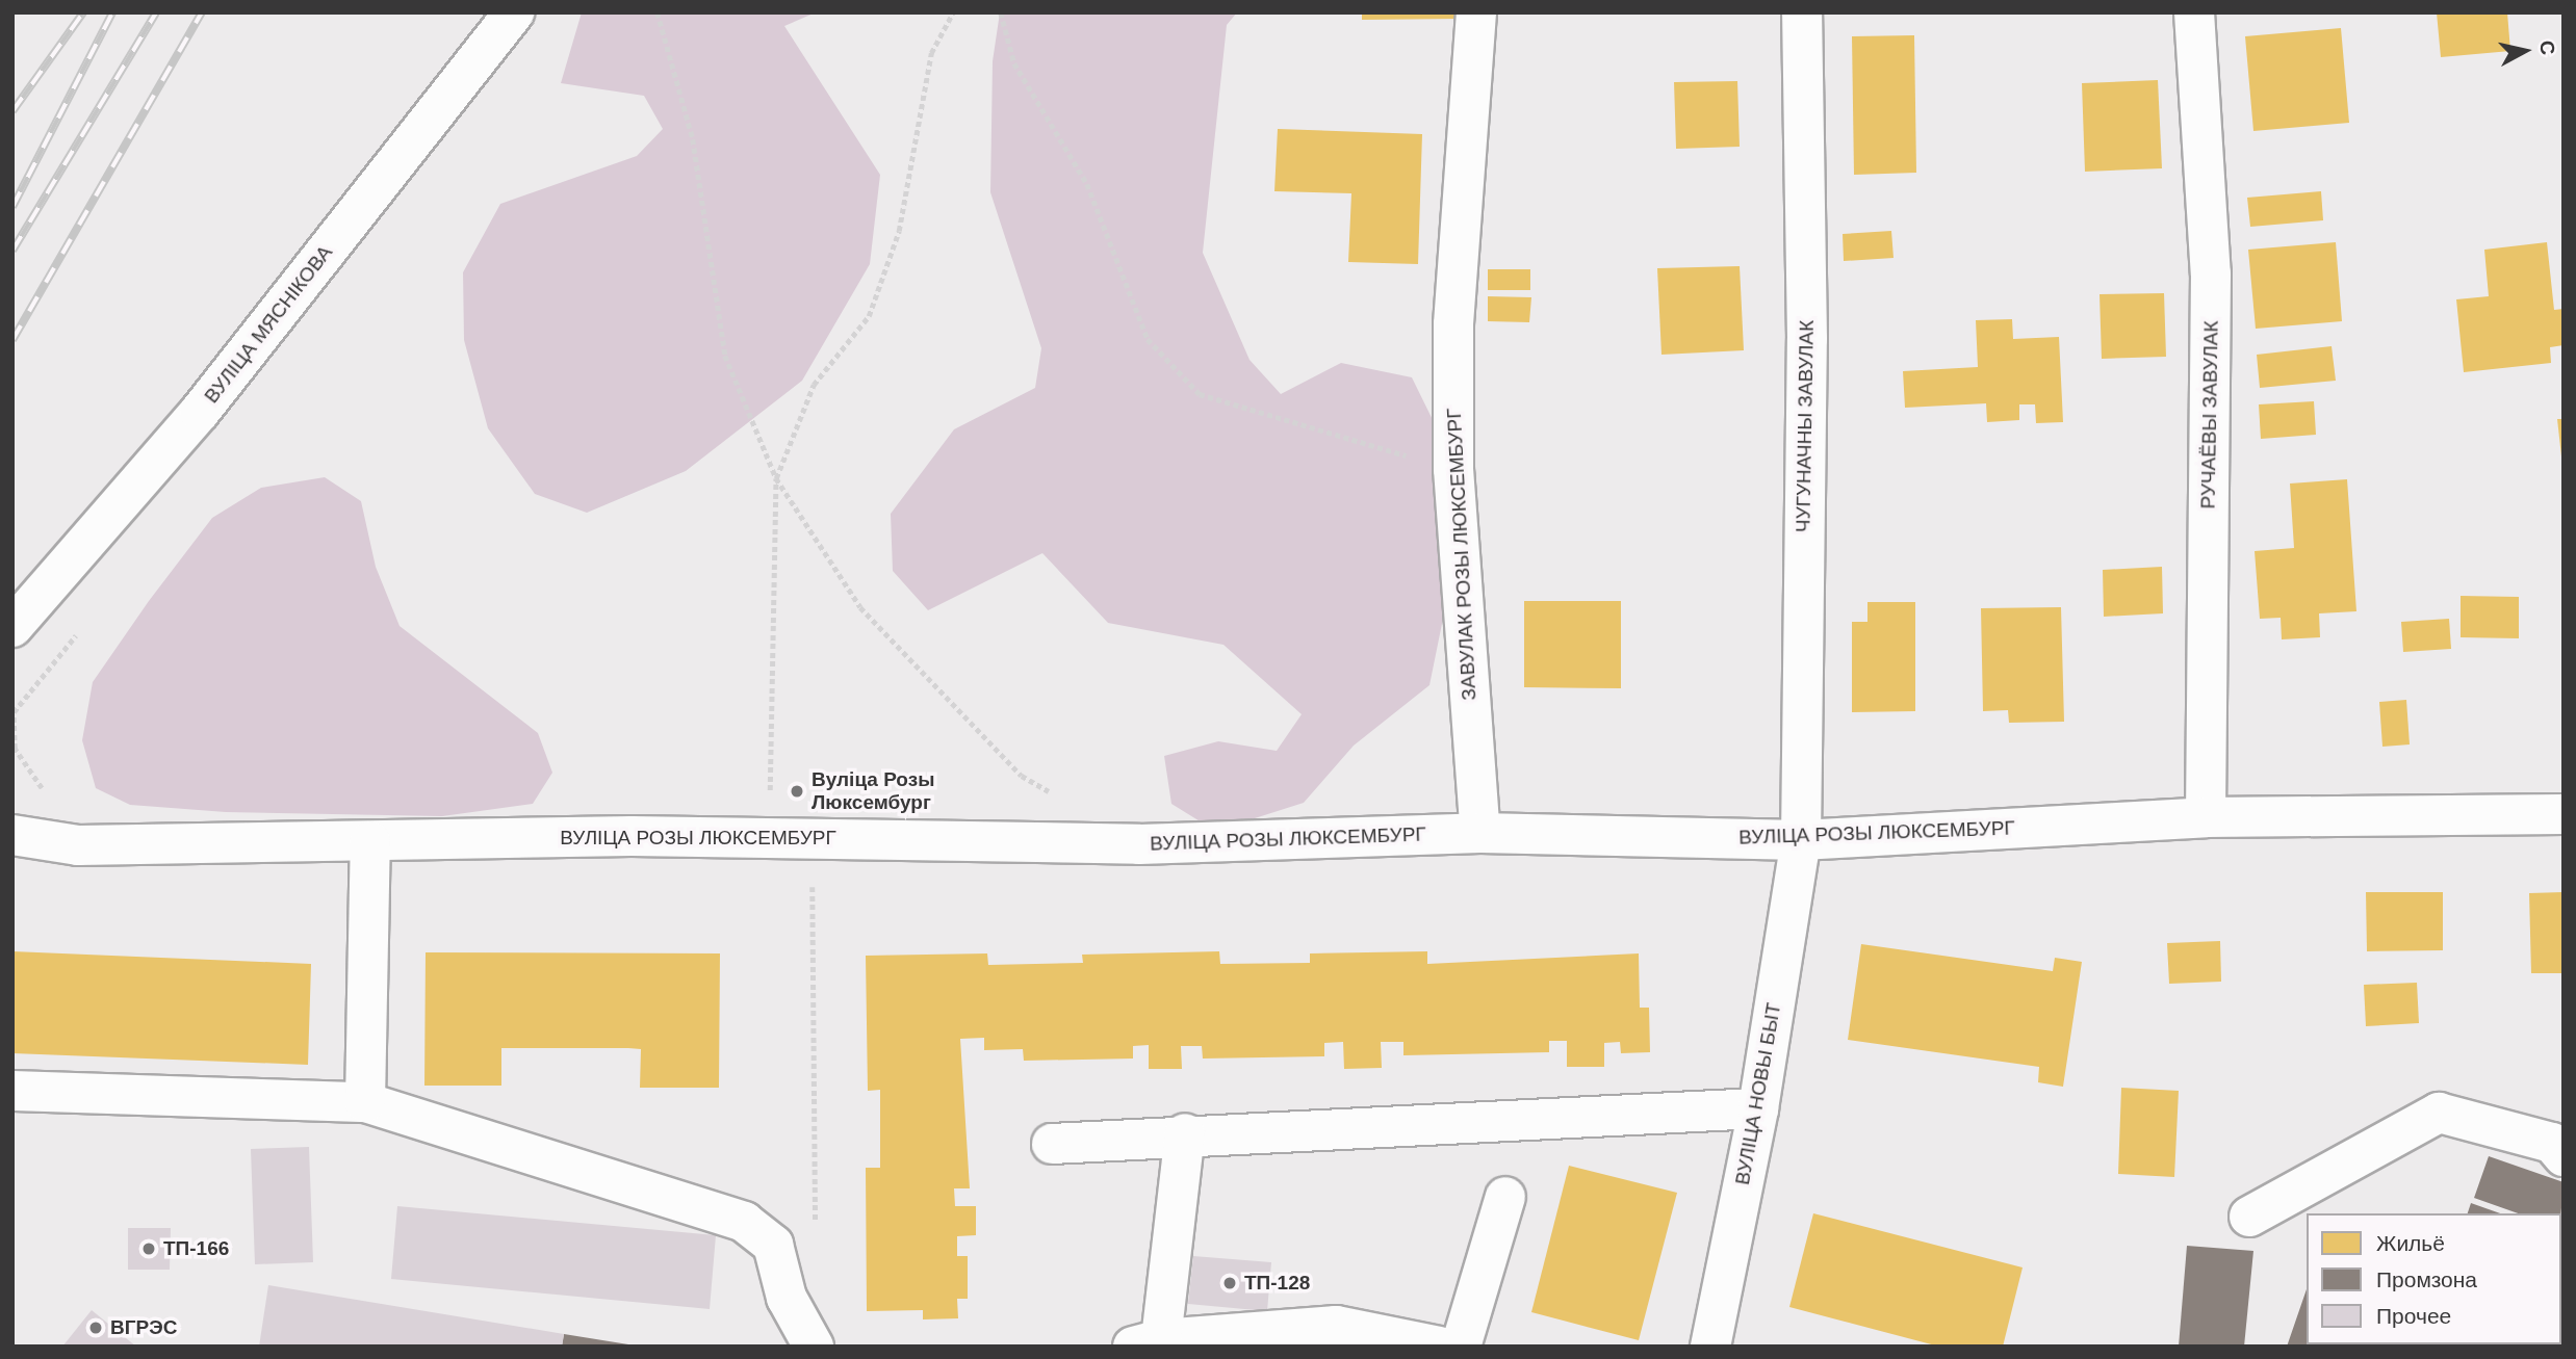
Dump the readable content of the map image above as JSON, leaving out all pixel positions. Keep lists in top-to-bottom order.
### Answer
{
  "streets": {
    "street": [
      "ВУЛІЦА МЯСНІКОВА",
      "РУЧАЁВЫ ЗАВУЛАК",
      "ЧУГУНАЧНЫ ЗАВУЛАК",
      "ЗАВУЛАК РОЗЫ ЛЮКСЕМБУРГ",
      "ВУЛІЦА РОЗЫ ЛЮКСЕМБУРГ",
      "ВУЛІЦА НОВЫ БЫТ"
    ]
  },
  "crossings": [
    ["РУЧАЁВЫ ЗАВУЛАК", "ВУЛІЦА РОЗЫ ЛЮКСЕМБУРГ"],
    ["ЧУГУНАЧНЫ ЗАВУЛАК", "ВУЛІЦА РОЗЫ ЛЮКСЕМБУРГ"],
    ["ЧУГУНАЧНЫ ЗАВУЛАК", "ВУЛІЦА НОВЫ БЫТ"],
    ["ЗАВУЛАК РОЗЫ ЛЮКСЕМБУРГ", "ВУЛІЦА РОЗЫ ЛЮКСЕМБУРГ"],
    ["ВУЛІЦА РОЗЫ ЛЮКСЕМБУРГ", "ВУЛІЦА НОВЫ БЫТ"]
  ],
  "places": [
    "Вуліца Розы Люксембург",
    "ТП-166",
    "ТП-128",
    "ВГРЭС"
  ],
  "legend": ["Жильё", "Промзона", "Прочее"],
  "north": "right"
}
